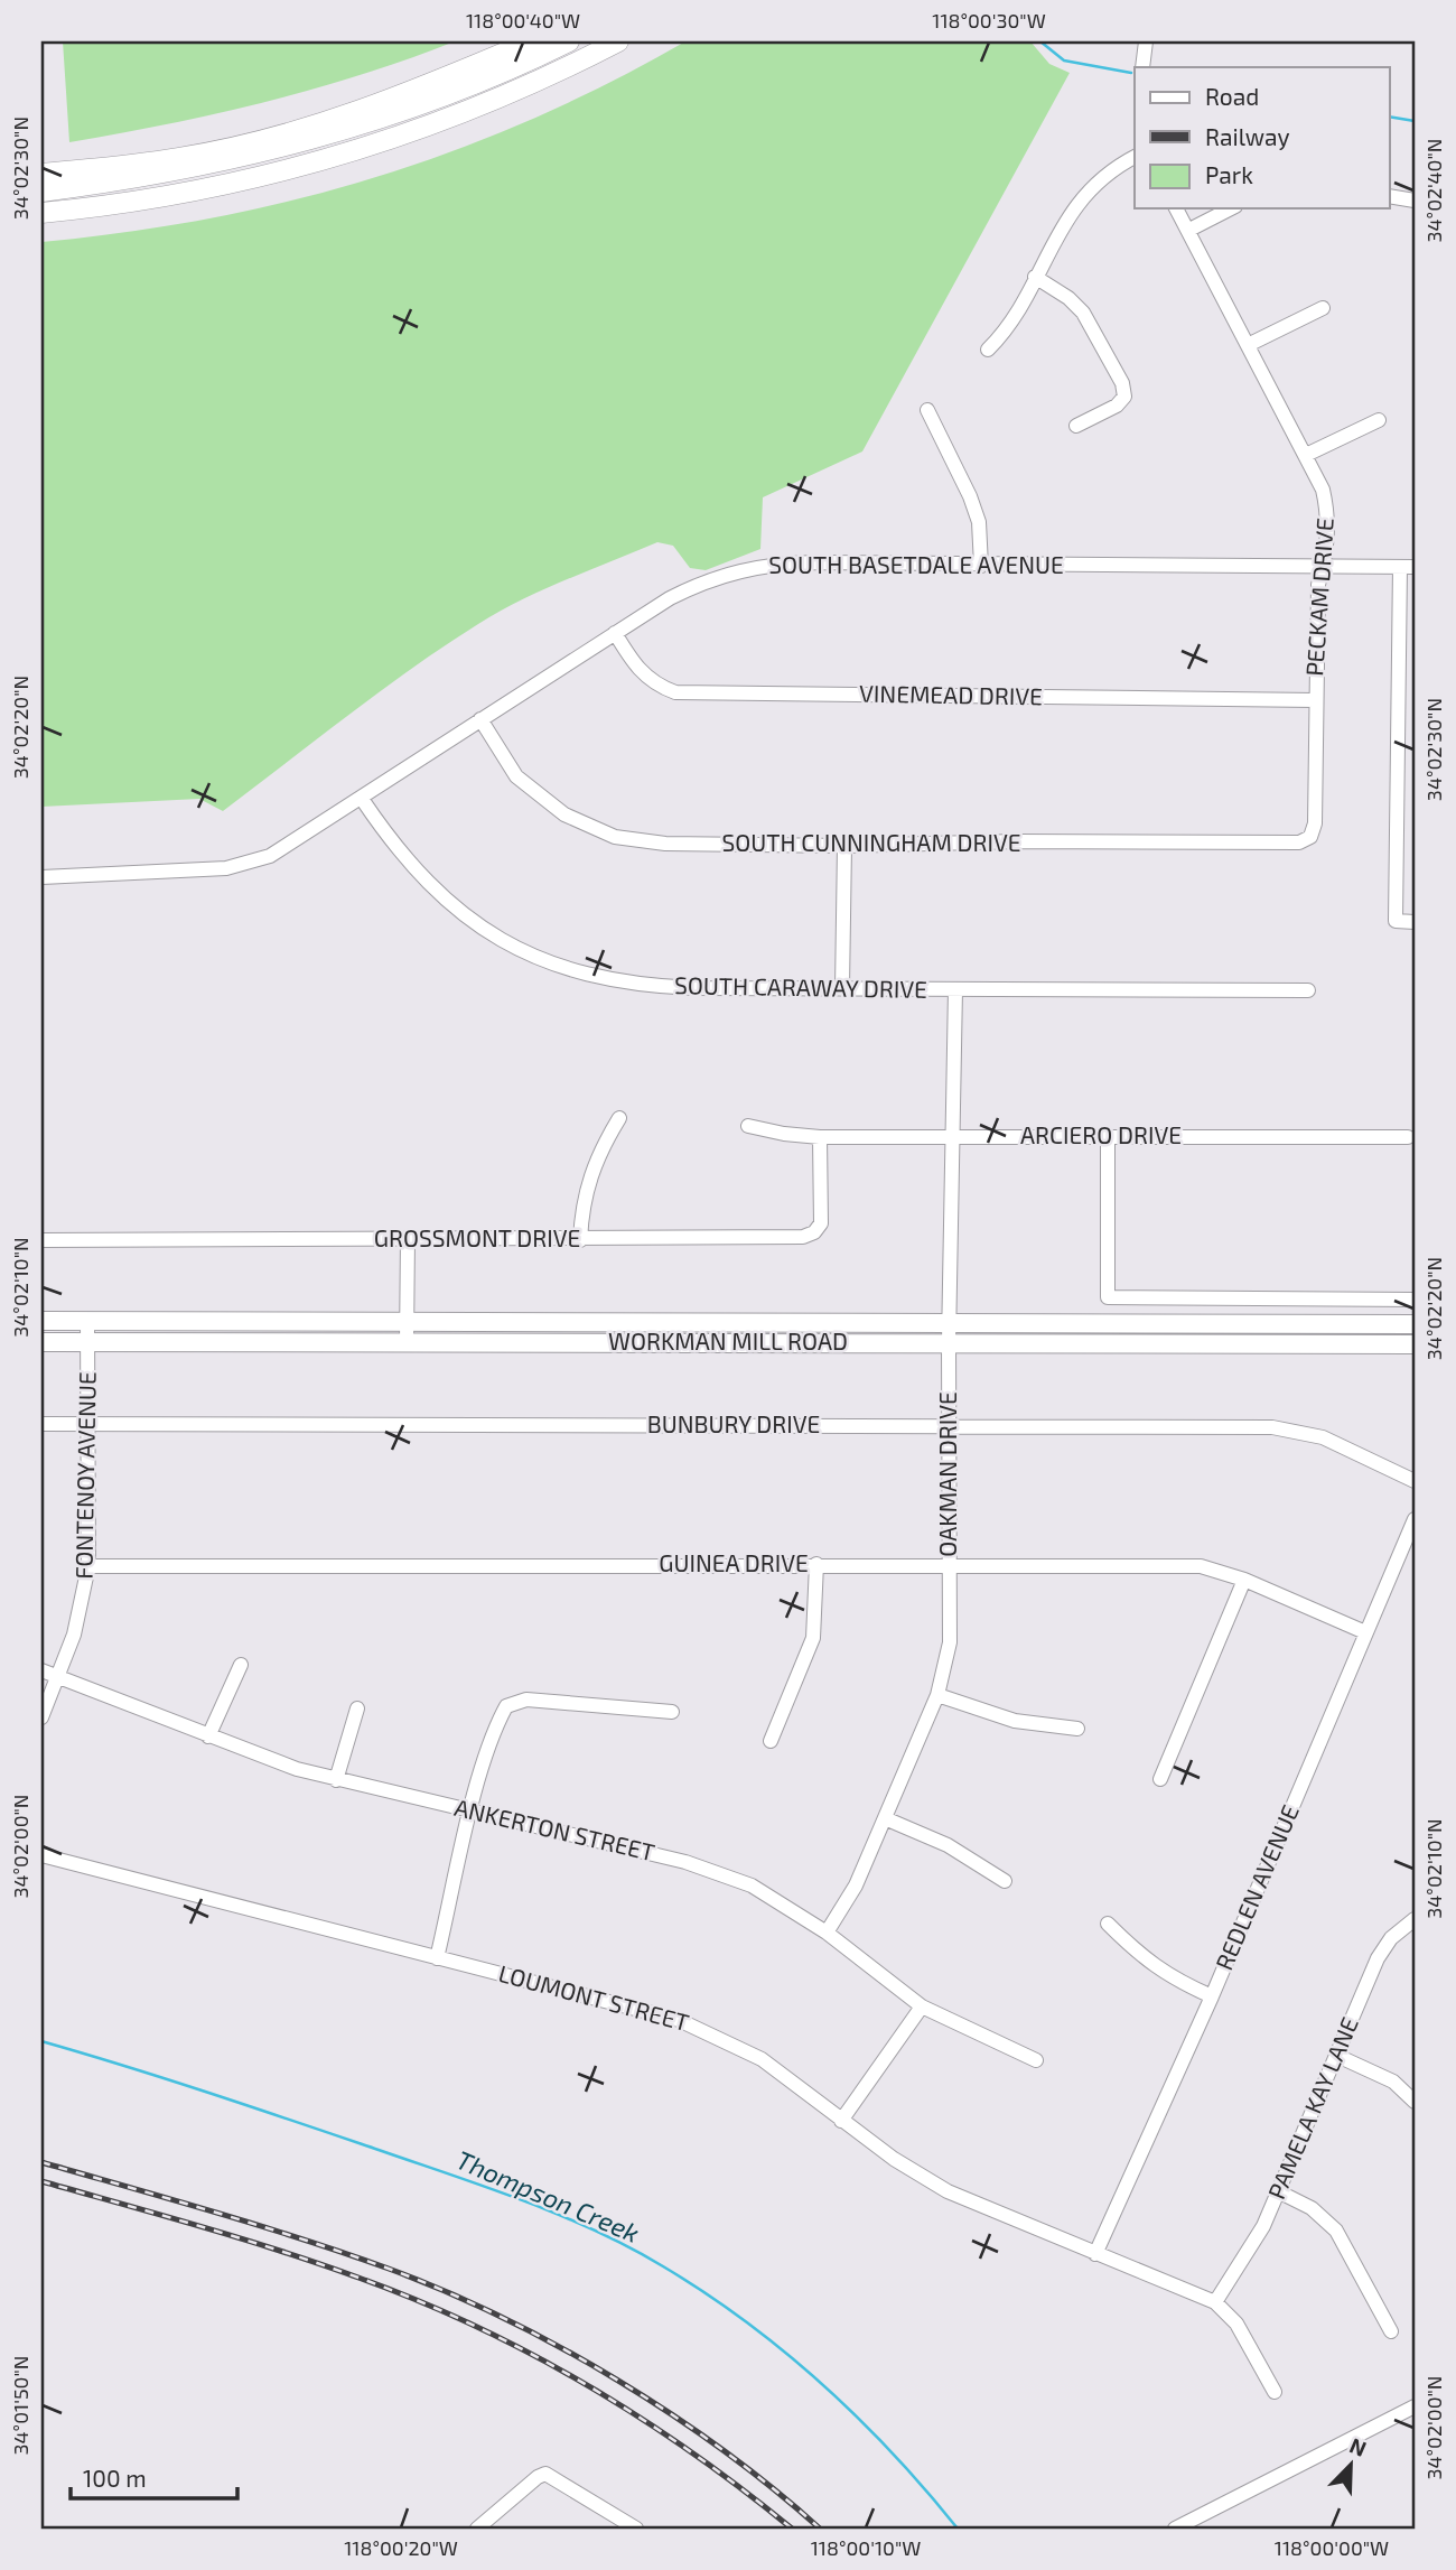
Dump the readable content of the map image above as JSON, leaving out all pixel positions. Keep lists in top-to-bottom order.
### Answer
{
  "streets": {
    "main road": ["WORKMAN MILL ROAD"],
    "street": [
      "SOUTH BASETDALE AVENUE",
      "PECKAM DRIVE",
      "VINEMEAD DRIVE",
      "SOUTH CUNNINGHAM DRIVE",
      "SOUTH CARAWAY DRIVE",
      "ARCIERO DRIVE",
      "GROSSMONT DRIVE",
      "BUNBURY DRIVE",
      "OAKMAN DRIVE",
      "FONTENOY AVENUE",
      "GUINEA DRIVE",
      "ANKERTON STREET",
      "REDLEN AVENUE",
      "LOUMONT STREET",
      "PAMELA KAY LANE"
    ]
  },
  "crossings": [
    ["SOUTH BASETDALE AVENUE", "PECKAM DRIVE"],
    ["SOUTH BASETDALE AVENUE", "VINEMEAD DRIVE"],
    ["SOUTH BASETDALE AVENUE", "SOUTH CUNNINGHAM DRIVE"],
    ["SOUTH BASETDALE AVENUE", "SOUTH CARAWAY DRIVE"],
    ["PECKAM DRIVE", "VINEMEAD DRIVE"],
    ["PECKAM DRIVE", "SOUTH CUNNINGHAM DRIVE"],
    ["SOUTH CARAWAY DRIVE", "OAKMAN DRIVE"],
    ["ARCIERO DRIVE", "GROSSMONT DRIVE"],
    ["ARCIERO DRIVE", "OAKMAN DRIVE"],
    ["WORKMAN MILL ROAD", "OAKMAN DRIVE"],
    ["WORKMAN MILL ROAD", "FONTENOY AVENUE"],
    ["BUNBURY DRIVE", "OAKMAN DRIVE"],
    ["BUNBURY DRIVE", "FONTENOY AVENUE"],
    ["OAKMAN DRIVE", "GUINEA DRIVE"],
    ["OAKMAN DRIVE", "ANKERTON STREET"],
    ["FONTENOY AVENUE", "GUINEA DRIVE"],
    ["FONTENOY AVENUE", "ANKERTON STREET"],
    ["GUINEA DRIVE", "REDLEN AVENUE"],
    ["REDLEN AVENUE", "LOUMONT STREET"],
    ["LOUMONT STREET", "PAMELA KAY LANE"]
  ],
  "water": ["Thompson Creek"],
  "legend": ["Road", "Railway", "Park"],
  "scale_bar": "100 m",
  "north": "top right",
  "coordinates": [
    "118°00'40\"W",
    "118°00'30\"W",
    "34°02'30\"N",
    "34°02'40\"N",
    "34°02'20\"N",
    "34°02'10\"N",
    "34°02'00\"N",
    "34°01'50\"N",
    "118°00'20\"W",
    "118°00'10\"W",
    "118°00'00\"W"
  ]
}
